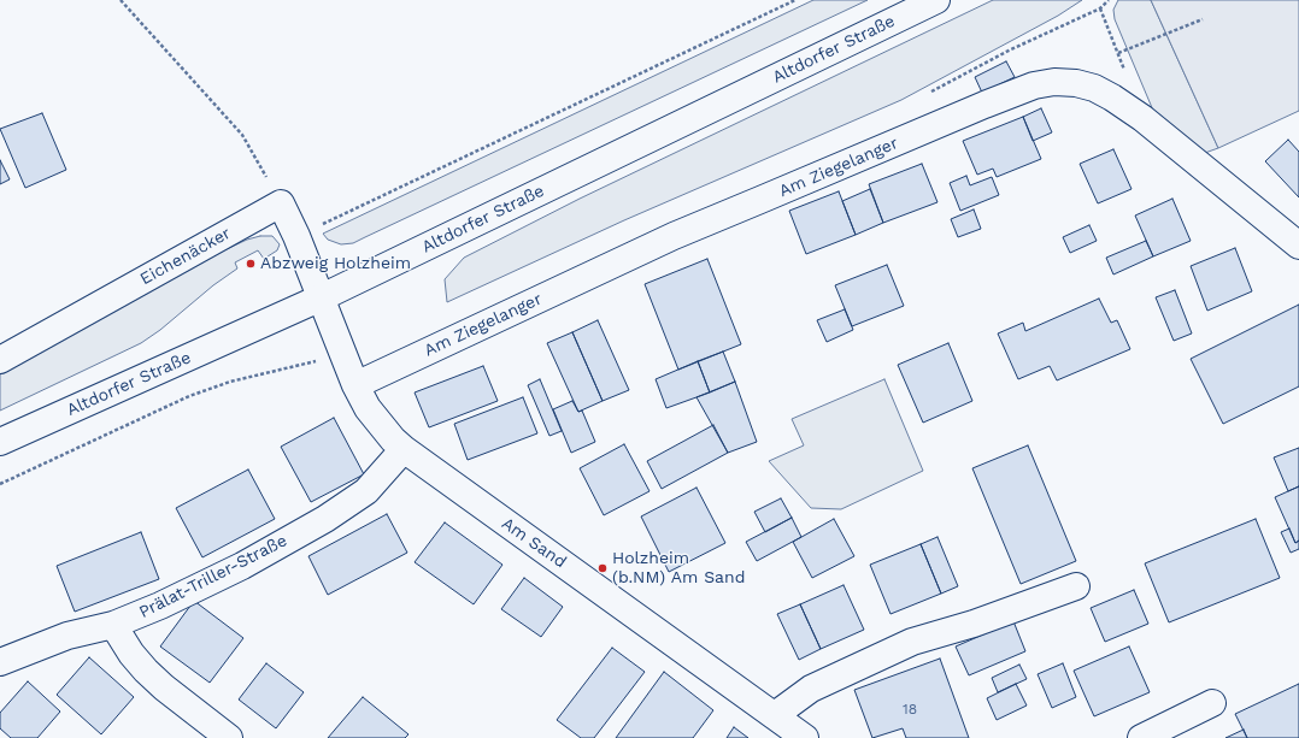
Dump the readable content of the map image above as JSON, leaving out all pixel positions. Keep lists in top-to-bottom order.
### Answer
{
  "streets": {
    "street": [
      "Altdorfer Straße",
      "Am Ziegelanger",
      "Eichenäcker",
      "Am Sand",
      "Prälat-Triller-Straße"
    ]
  },
  "crossings": [
    ["Altdorfer Straße", "Am Sand"],
    ["Am Ziegelanger", "Am Sand"],
    ["Am Sand", "Prälat-Triller-Straße"]
  ],
  "places": ["Abzweig Holzheim", "Holzheim (b.NM) Am Sand"],
  "house_numbers": ["18"]
}
